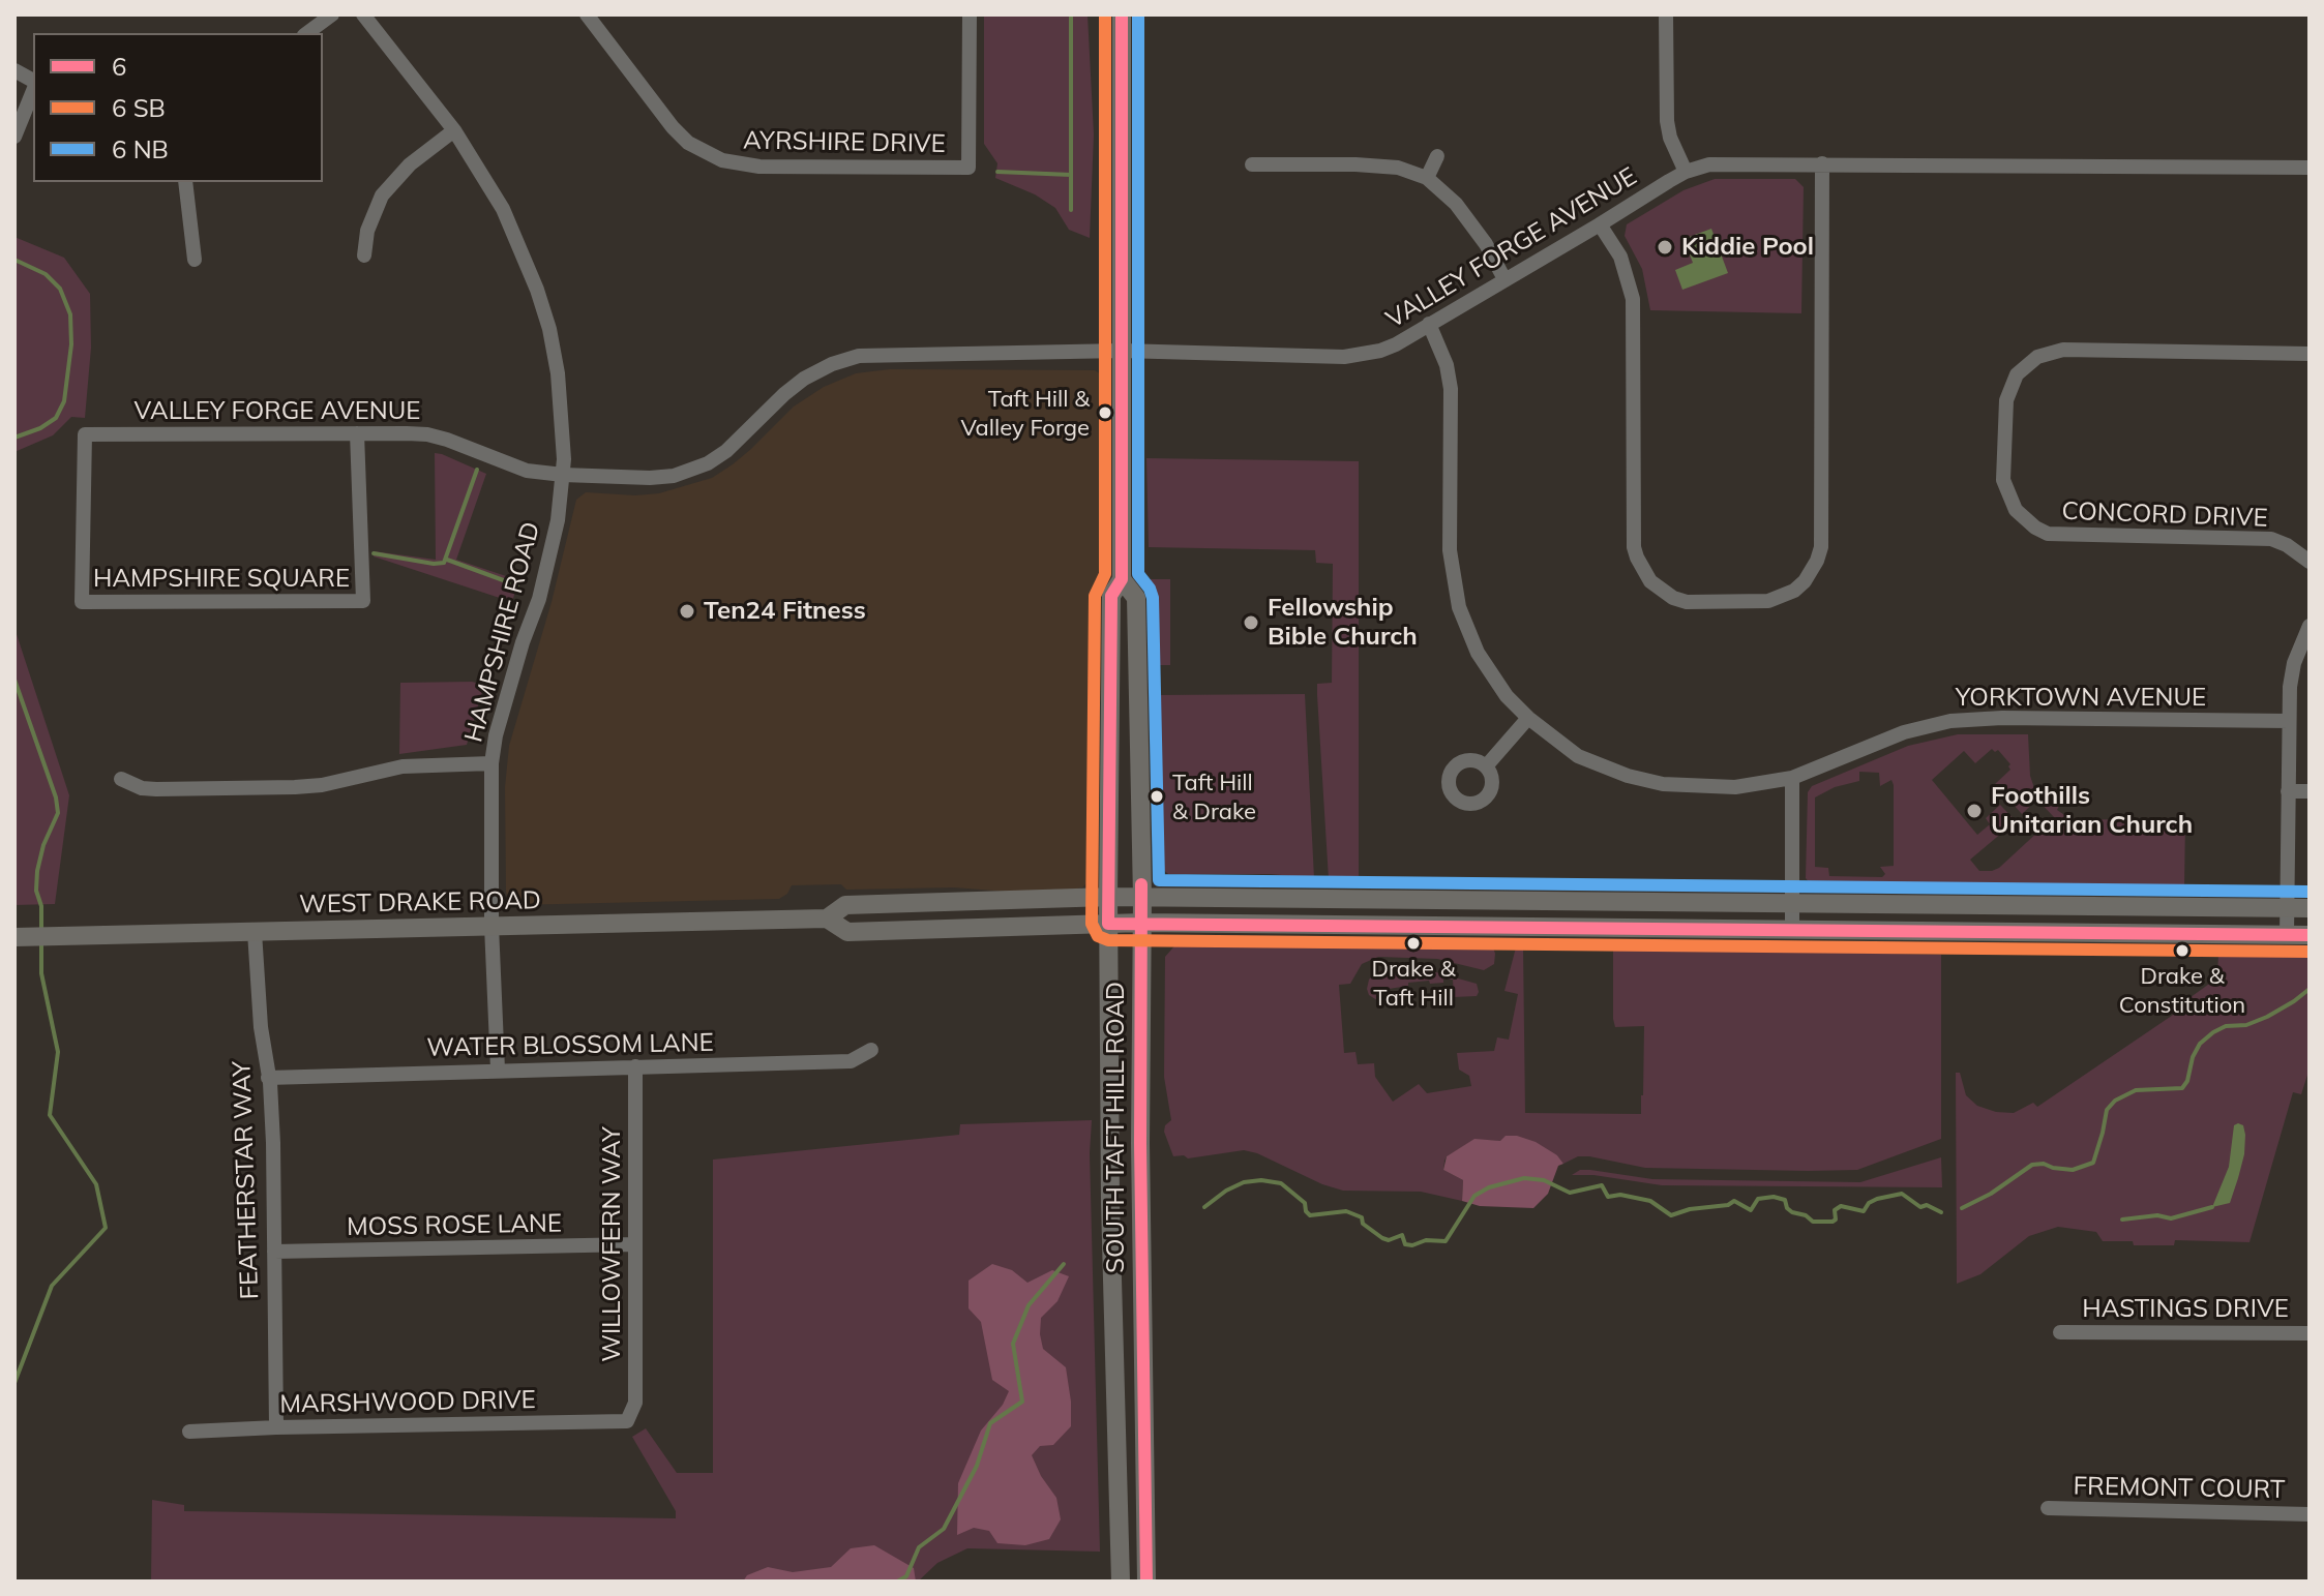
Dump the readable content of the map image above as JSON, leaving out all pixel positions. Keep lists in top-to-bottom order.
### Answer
{
  "streets": {
    "main road": ["WEST DRAKE ROAD", "SOUTH TAFT HILL ROAD"],
    "street": [
      "AYRSHIRE DRIVE",
      "VALLEY FORGE AVENUE",
      "CONCORD DRIVE",
      "HAMPSHIRE SQUARE",
      "HAMPSHIRE ROAD",
      "YORKTOWN AVENUE",
      "WATER BLOSSOM LANE",
      "FEATHERSTAR WAY",
      "MOSS ROSE LANE",
      "WILLOWFERN WAY",
      "HASTINGS DRIVE",
      "MARSHWOOD DRIVE",
      "FREMONT COURT"
    ]
  },
  "crossings": [
    ["VALLEY FORGE AVENUE", "HAMPSHIRE SQUARE"],
    ["VALLEY FORGE AVENUE", "HAMPSHIRE ROAD"],
    ["VALLEY FORGE AVENUE", "YORKTOWN AVENUE"],
    ["VALLEY FORGE AVENUE", "SOUTH TAFT HILL ROAD"],
    ["HAMPSHIRE ROAD", "WEST DRAKE ROAD"],
    ["HAMPSHIRE ROAD", "WATER BLOSSOM LANE"],
    ["WEST DRAKE ROAD", "SOUTH TAFT HILL ROAD"],
    ["WEST DRAKE ROAD", "FEATHERSTAR WAY"],
    ["WATER BLOSSOM LANE", "FEATHERSTAR WAY"],
    ["WATER BLOSSOM LANE", "WILLOWFERN WAY"],
    ["FEATHERSTAR WAY", "MOSS ROSE LANE"],
    ["FEATHERSTAR WAY", "MARSHWOOD DRIVE"],
    ["MOSS ROSE LANE", "WILLOWFERN WAY"],
    ["WILLOWFERN WAY", "MARSHWOOD DRIVE"]
  ],
  "places": [
    "Kiddie Pool",
    "Taft Hill & Valley Forge",
    "Ten24 Fitness",
    "Fellowship Bible Church",
    "Taft Hill & Drake",
    "Foothills Unitarian Church",
    "Drake & Taft Hill",
    "Drake & Constitution"
  ],
  "lines": ["transit line 6"],
  "legend": ["6", "6 SB", "6 NB"]
}
